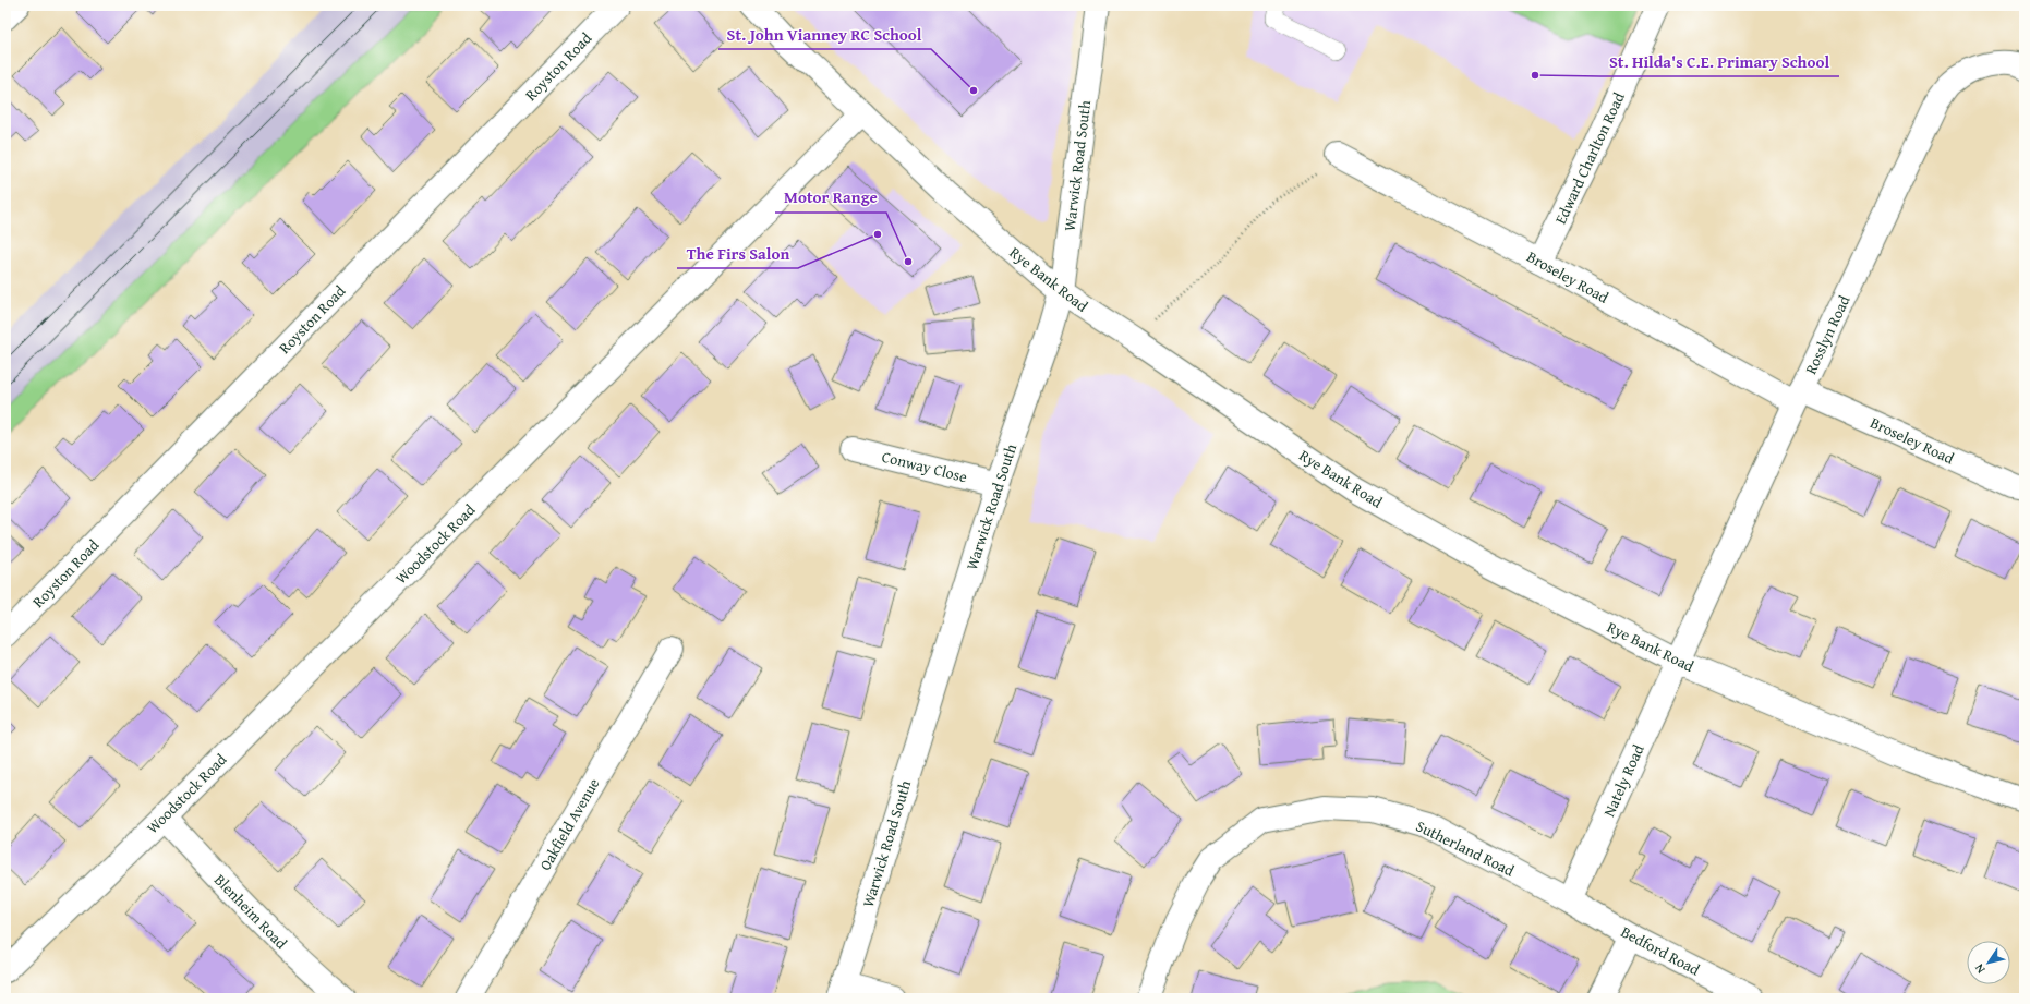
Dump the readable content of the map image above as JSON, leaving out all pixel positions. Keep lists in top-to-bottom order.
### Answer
{
  "streets": {
    "street": [
      "Royston Road",
      "Edward Charlton Road",
      "Warwick Road South",
      "Broseley Road",
      "Rye Bank Road",
      "Rosslyn Road",
      "Conway Close",
      "Woodstock Road",
      "Nately Road",
      "Oakfield Avenue",
      "Sutherland Road",
      "Blenheim Road",
      "Bedford Road"
    ]
  },
  "crossings": [
    ["Edward Charlton Road", "Broseley Road"],
    ["Warwick Road South", "Rye Bank Road"],
    ["Warwick Road South", "Conway Close"],
    ["Broseley Road", "Rosslyn Road"],
    ["Rye Bank Road", "Rosslyn Road"],
    ["Rye Bank Road", "Woodstock Road"],
    ["Rye Bank Road", "Nately Road"],
    ["Rosslyn Road", "Nately Road"],
    ["Woodstock Road", "Blenheim Road"],
    ["Nately Road", "Sutherland Road"],
    ["Nately Road", "Bedford Road"],
    ["Sutherland Road", "Bedford Road"]
  ],
  "places": [
    "St. Hilda's C.E. Primary School",
    "St. John Vianney RC School",
    "The Firs Salon",
    "Motor Range"
  ],
  "north": "bottom left"
}
